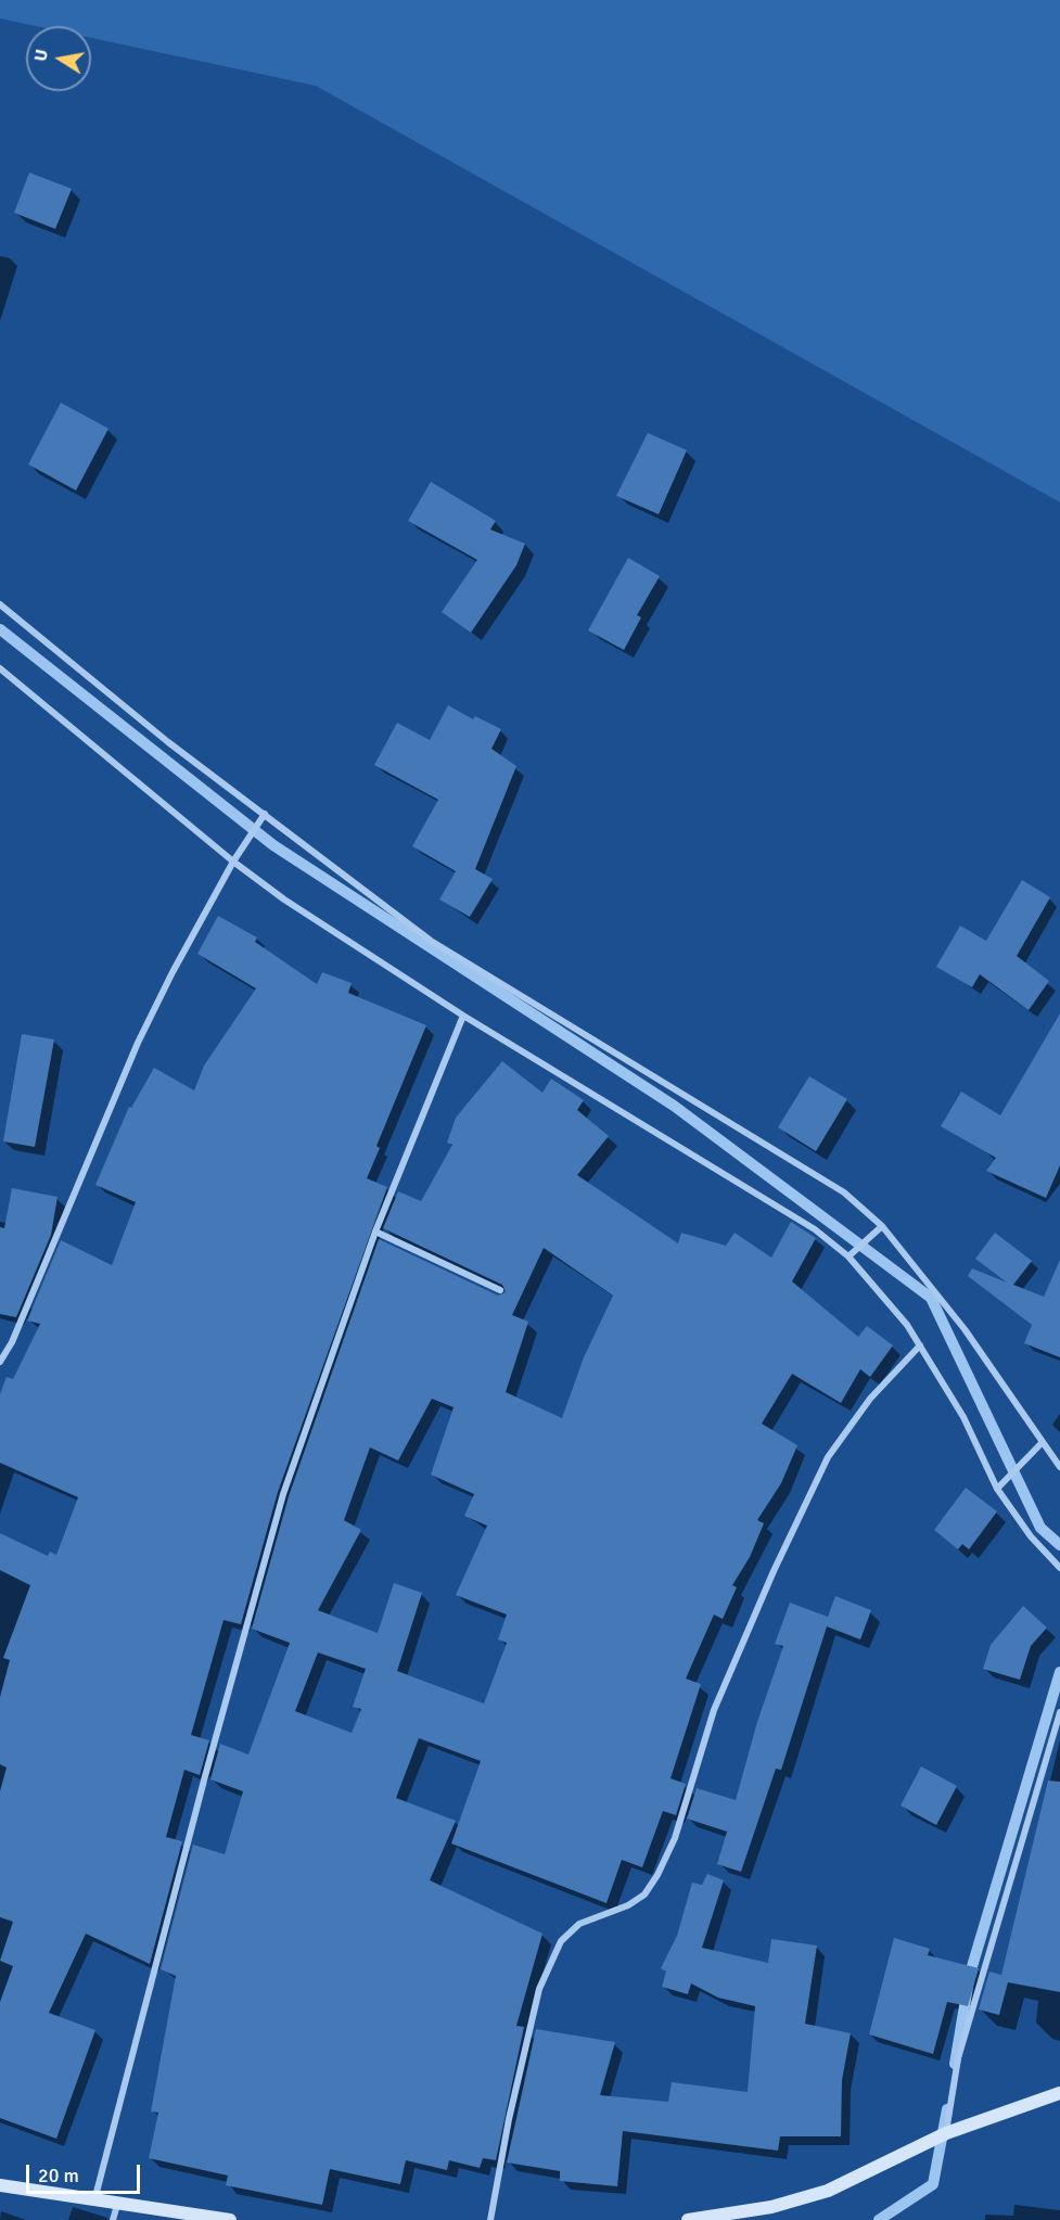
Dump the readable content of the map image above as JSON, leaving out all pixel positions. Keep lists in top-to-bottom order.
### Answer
{
  "scale_bar": "20 m",
  "north": "left"
}
